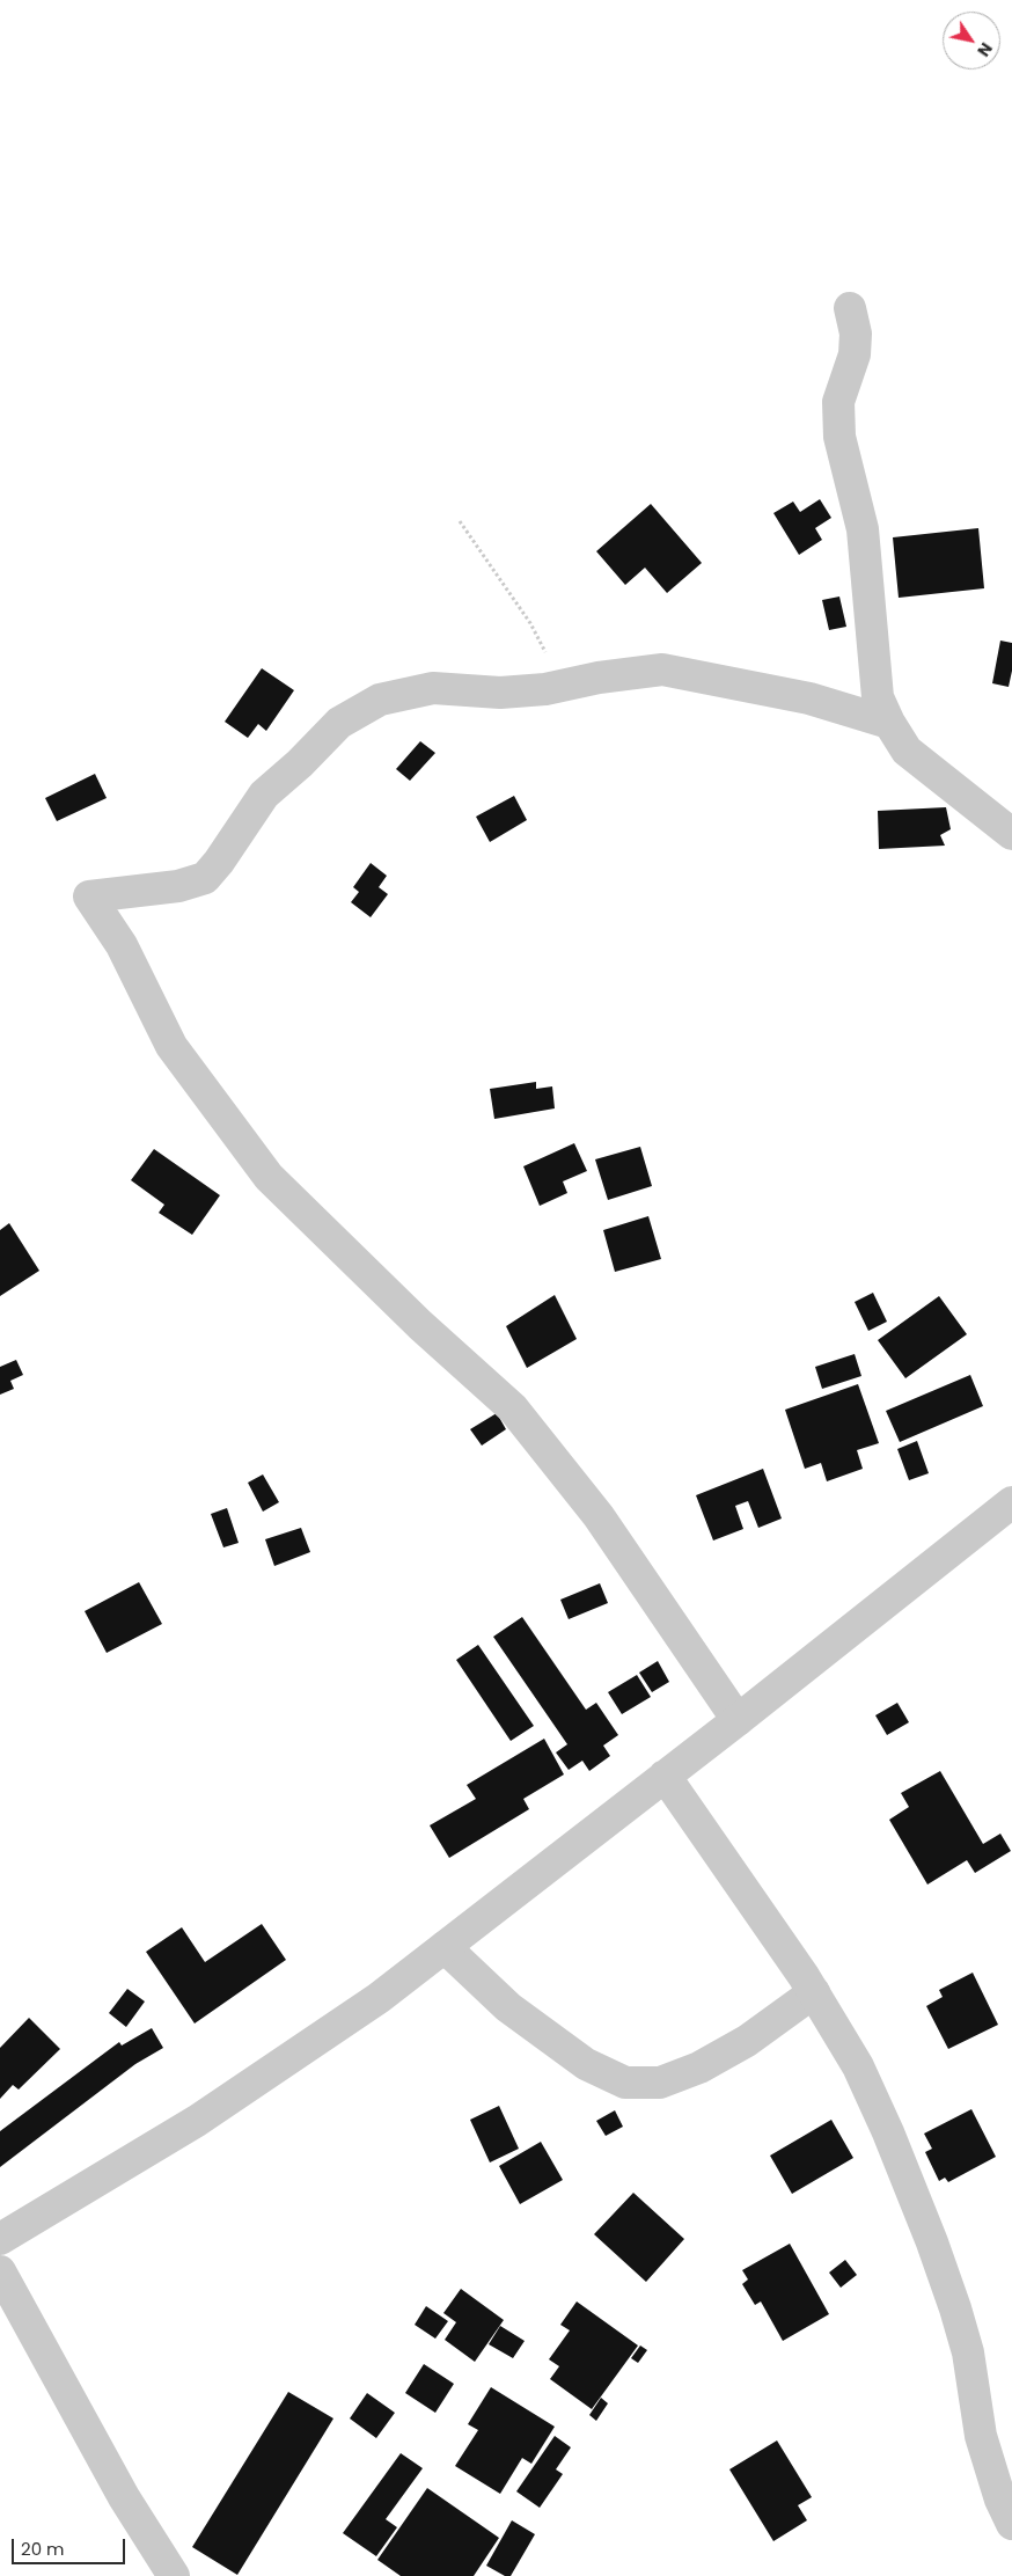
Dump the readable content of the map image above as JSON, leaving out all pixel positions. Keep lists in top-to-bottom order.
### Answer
{
  "scale_bar": "20 m",
  "north": "bottom right"
}
